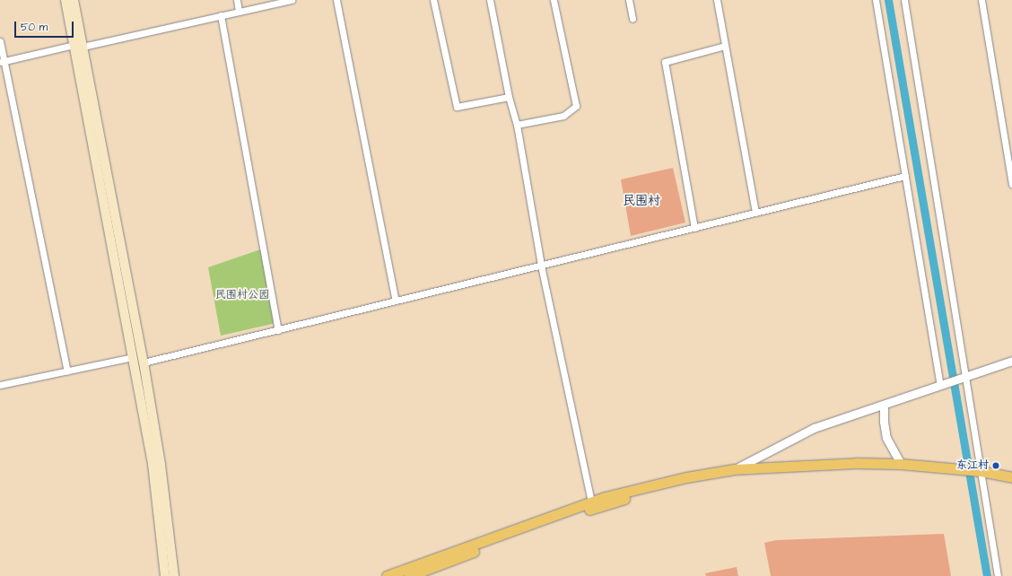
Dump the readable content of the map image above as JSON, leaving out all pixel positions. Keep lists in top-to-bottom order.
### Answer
{
  "districts": ["民围村"],
  "parks": ["民围村公园"],
  "places": ["东江村"],
  "scale_bar": "50 m"
}
